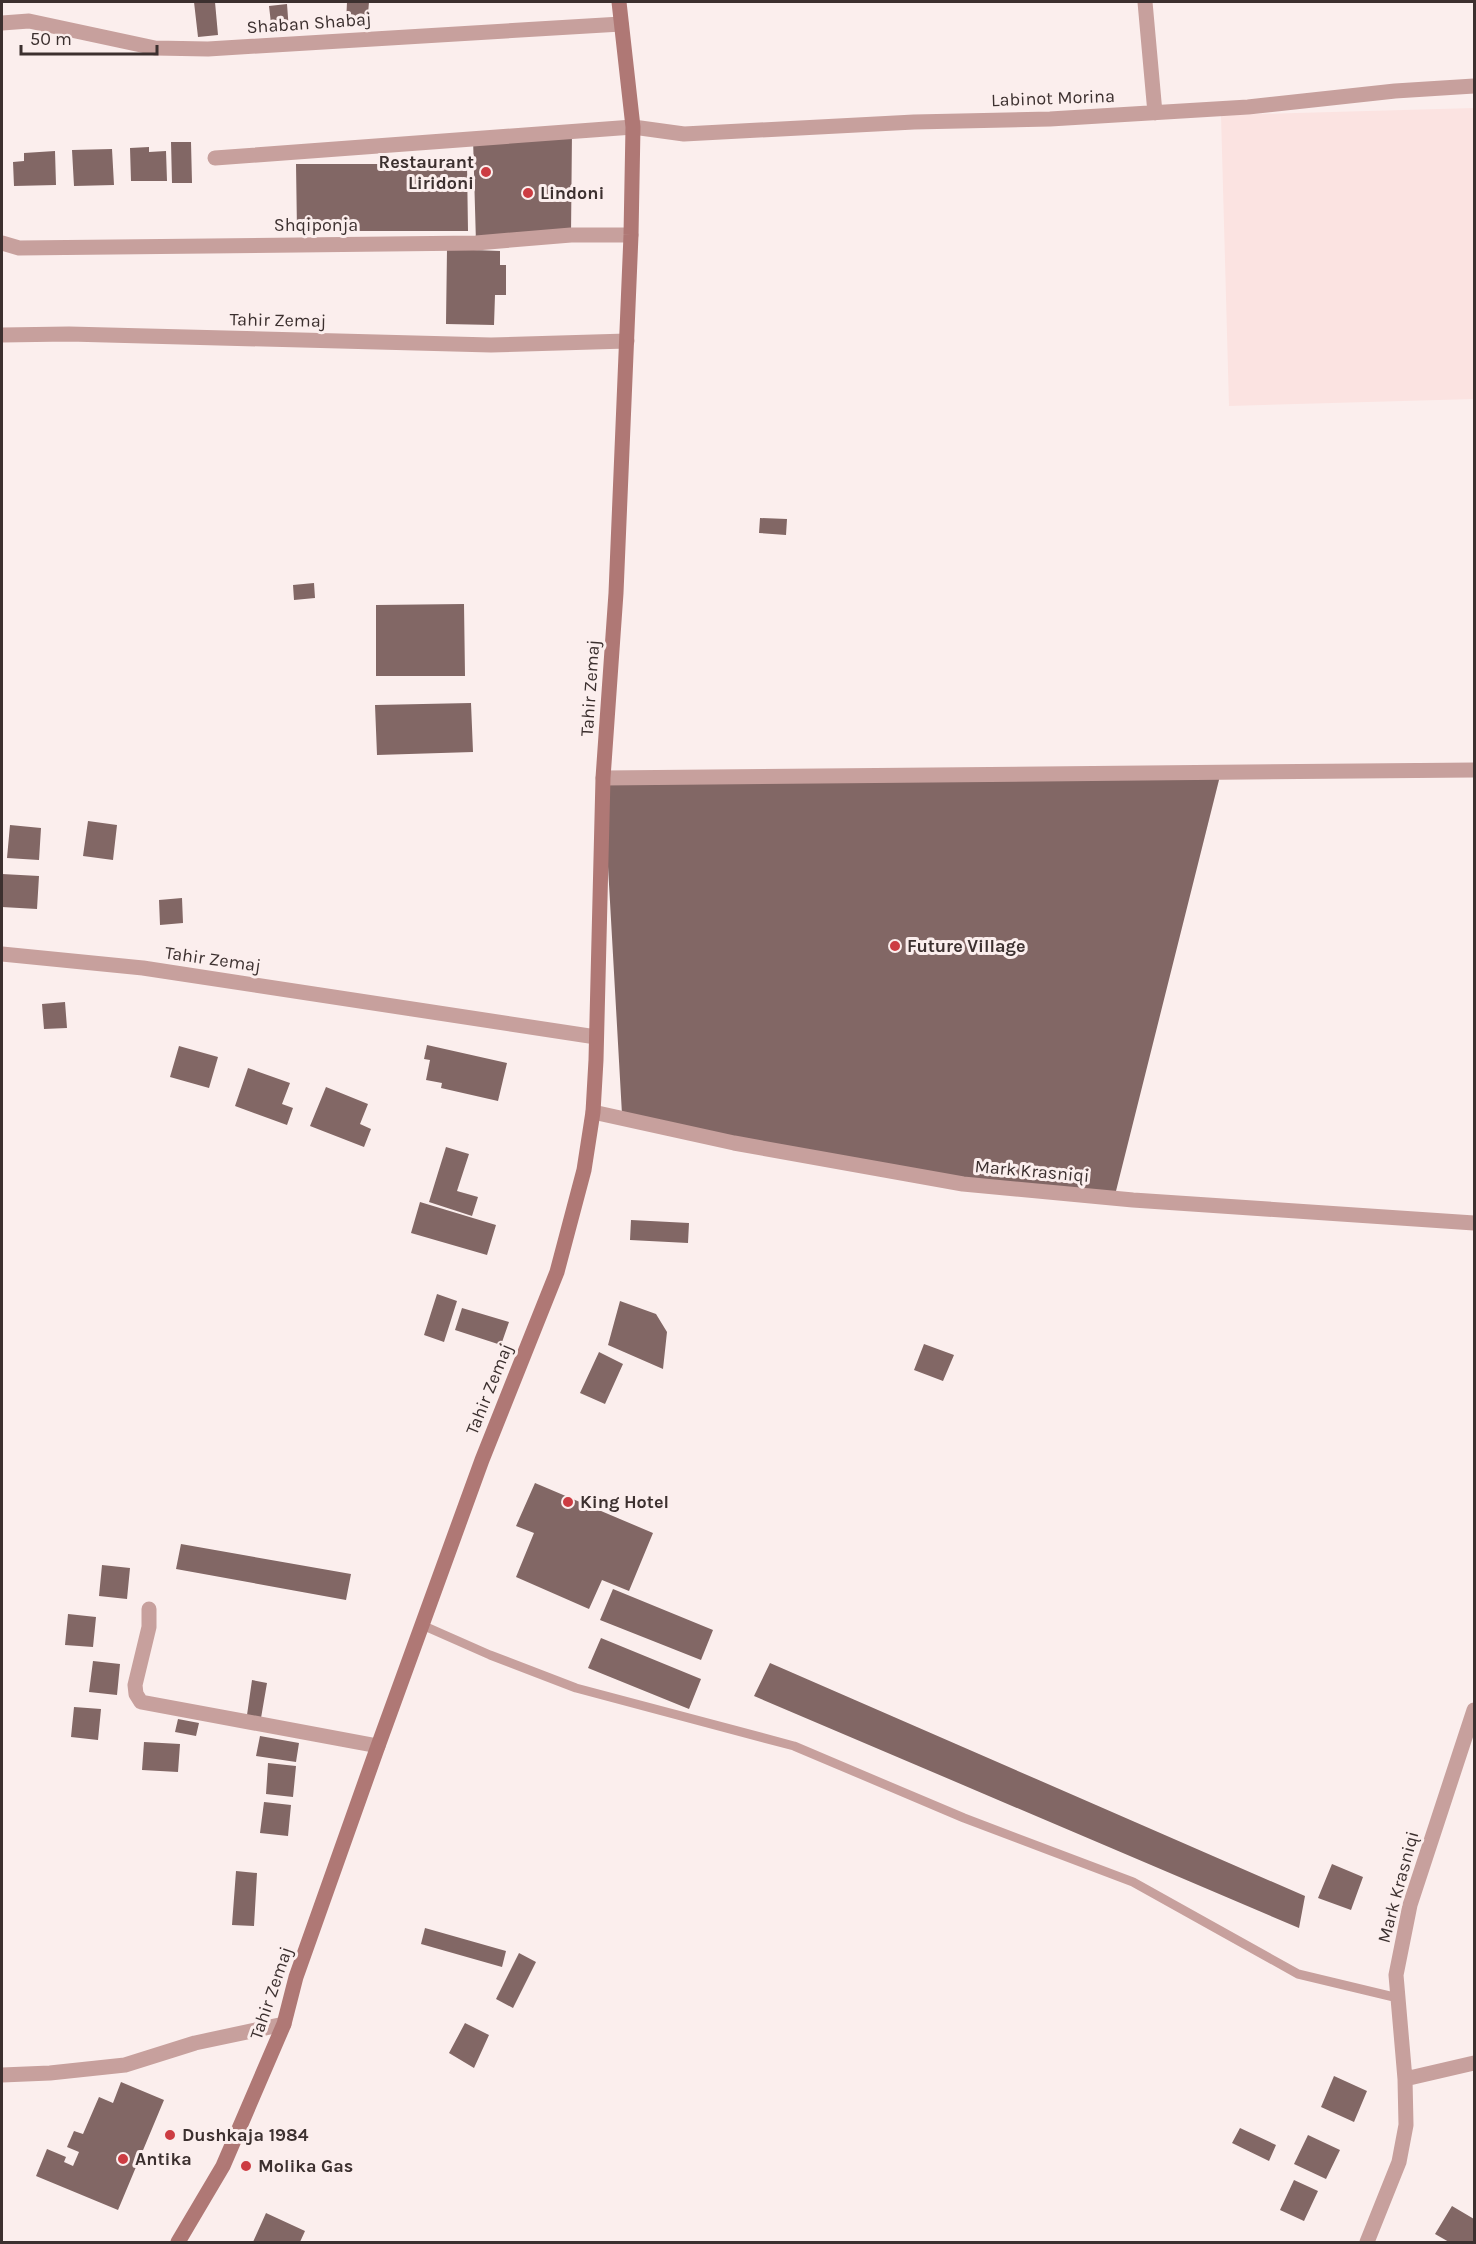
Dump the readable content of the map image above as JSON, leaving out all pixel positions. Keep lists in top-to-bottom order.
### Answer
{
  "streets": {
    "main road": ["Tahir Zemaj"],
    "street": [
      "Shaban Shabaj",
      "Labinot Morina",
      "Shqiponja",
      "Mark Krasniqi"
    ]
  },
  "crossings": [
    ["Shaban Shabaj", "Tahir Zemaj"],
    ["Labinot Morina", "Tahir Zemaj"],
    ["Shqiponja", "Tahir Zemaj"],
    ["Tahir Zemaj", "Mark Krasniqi"]
  ],
  "places": [
    "Restaurant Liridoni",
    "Lindoni",
    "Future Village",
    "King Hotel",
    "Dushkaja 1984",
    "Antika",
    "Molika Gas"
  ],
  "scale_bar": "50 m"
}
